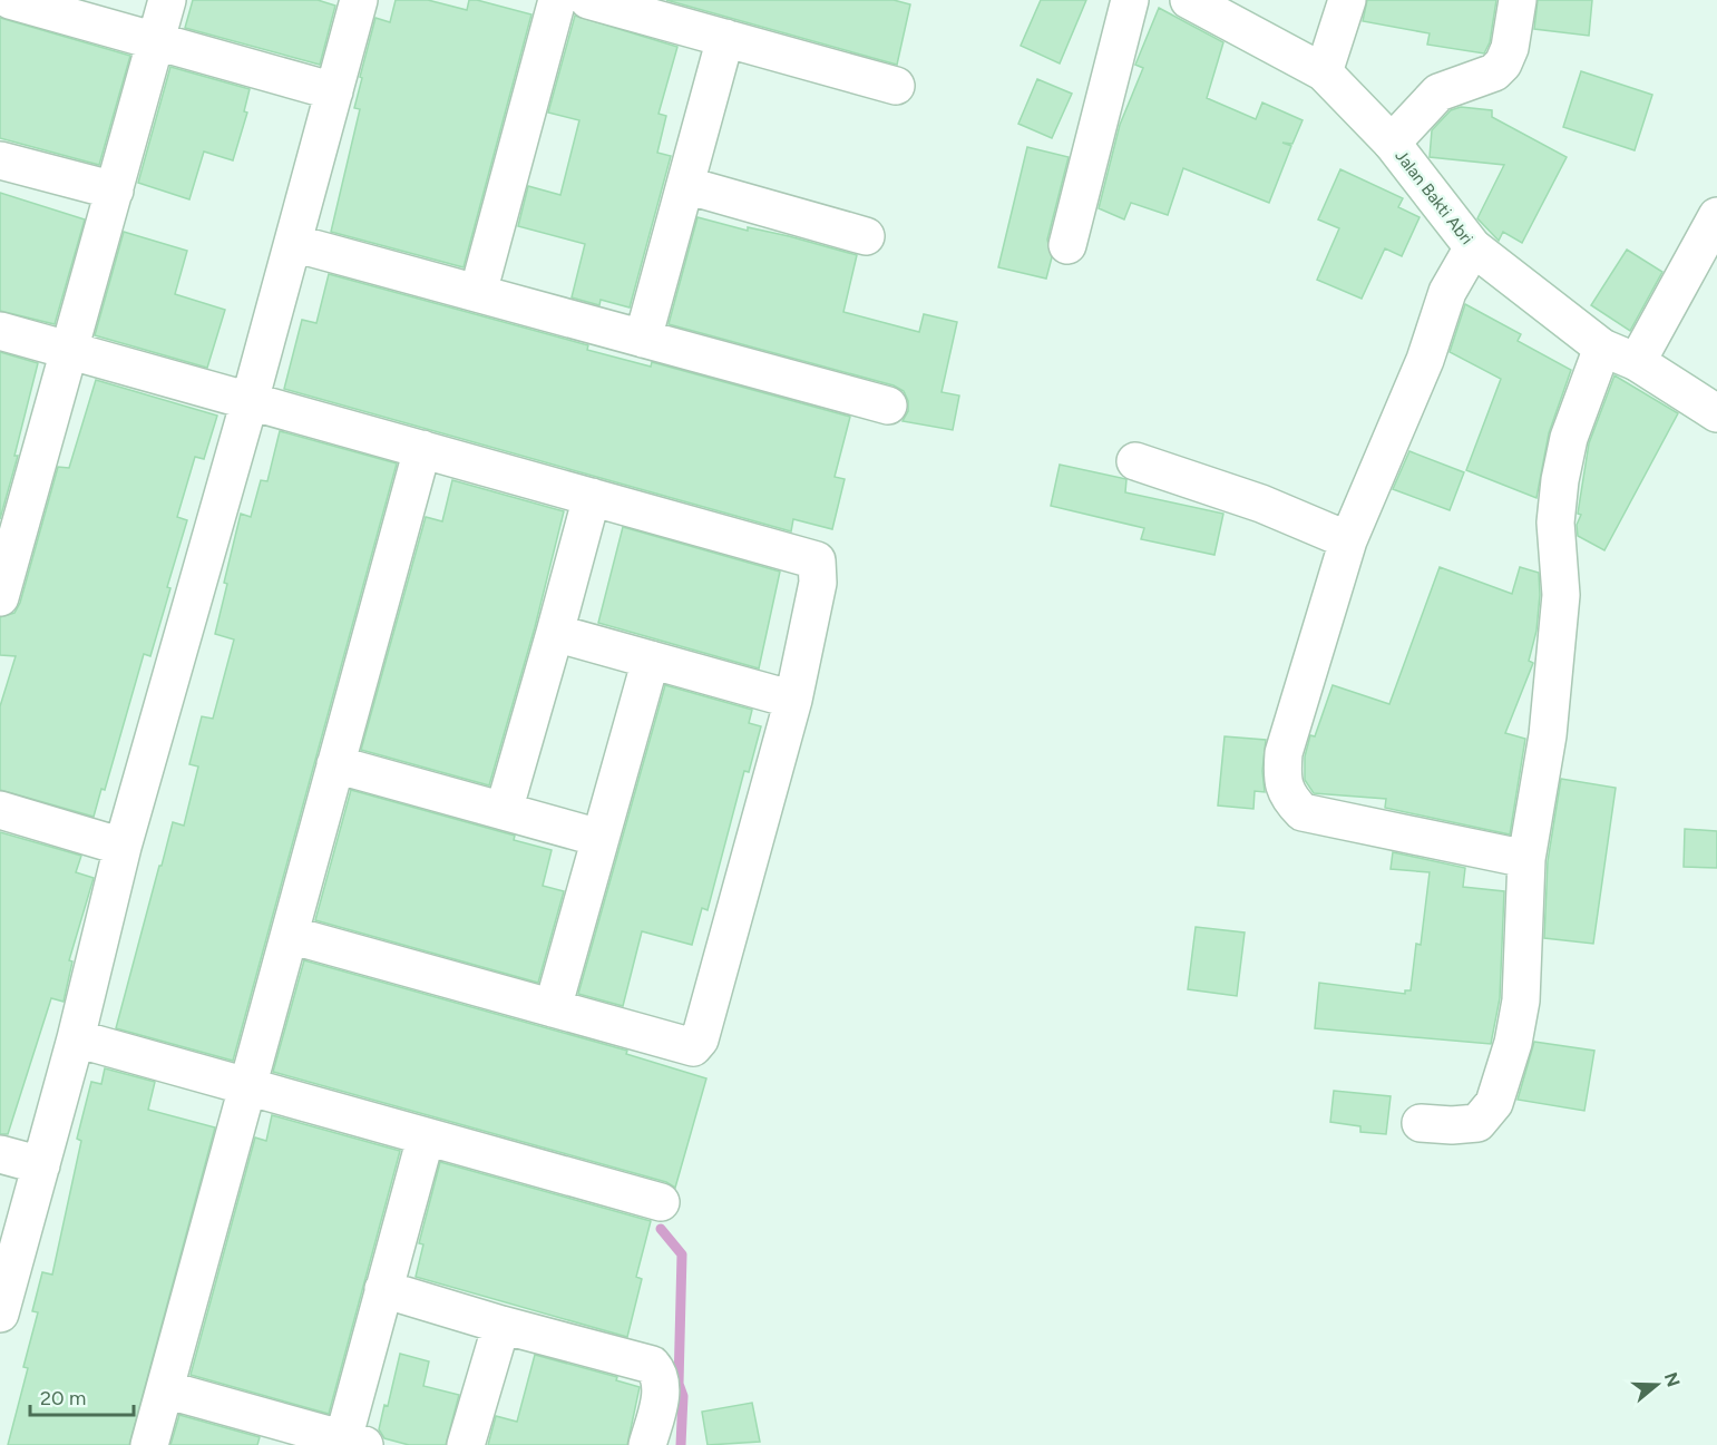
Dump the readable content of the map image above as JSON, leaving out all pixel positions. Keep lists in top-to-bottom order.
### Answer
{
  "streets": {
    "street": ["Jalan Bakti Abri"]
  },
  "scale_bar": "20 m",
  "north": "right"
}
